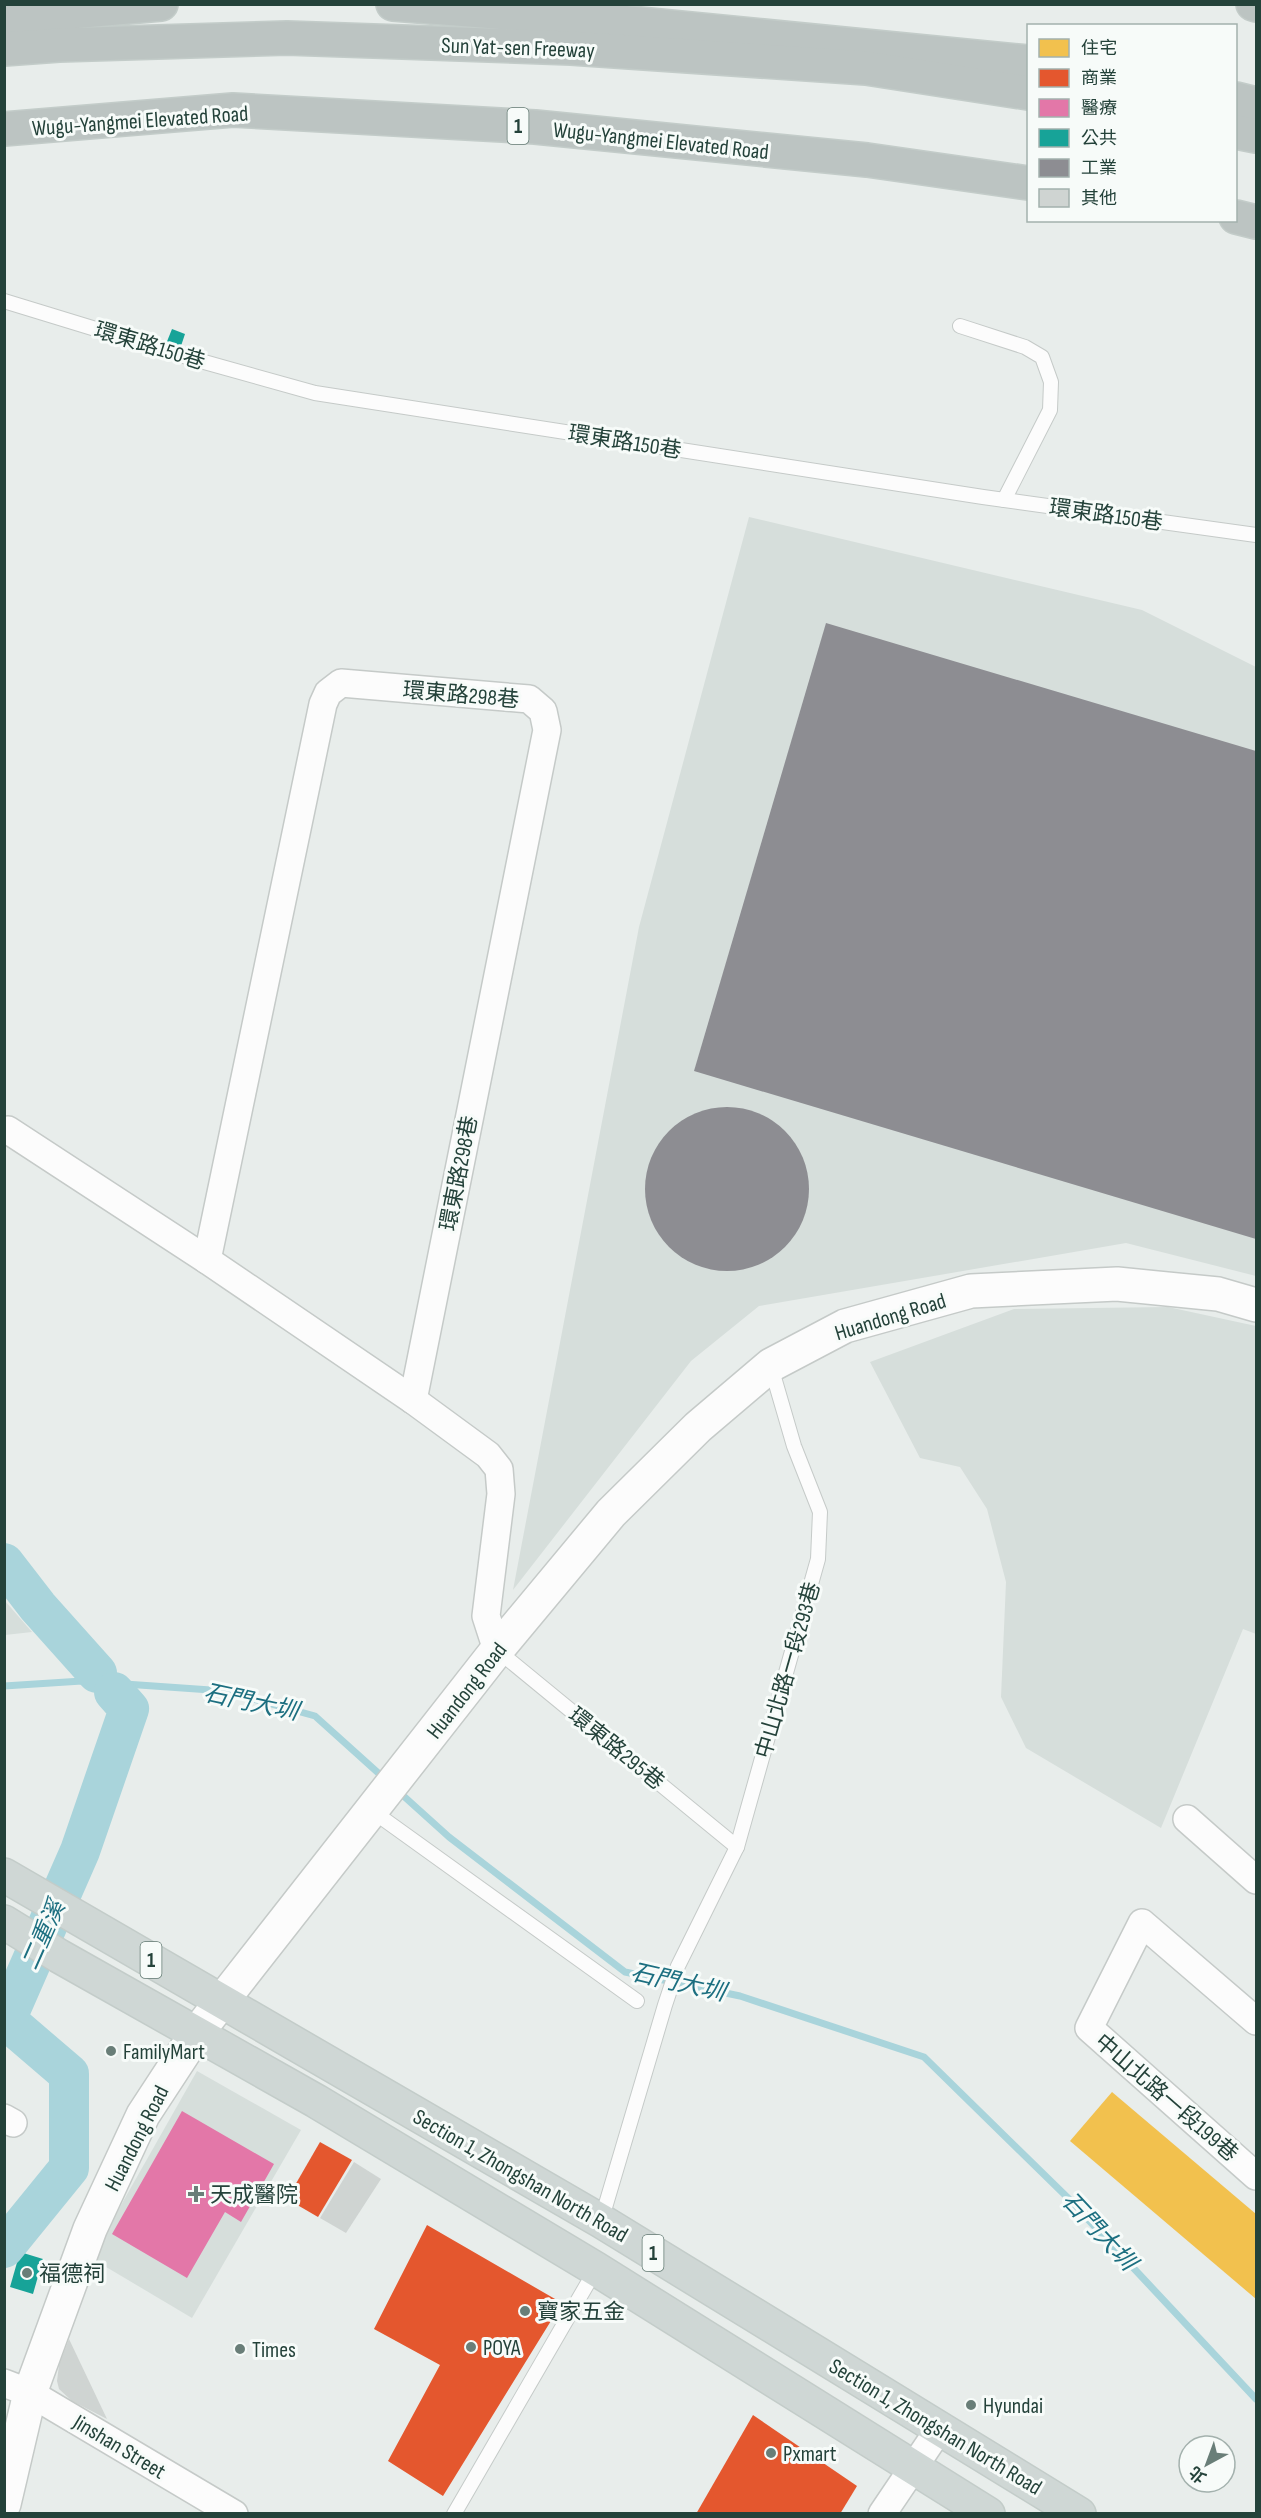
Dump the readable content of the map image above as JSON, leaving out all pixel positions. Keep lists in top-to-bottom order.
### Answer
{
  "streets": {
    "highway": ["Sun Yat-sen Freeway", "Wugu-Yangmei Elevated Road", "1"],
    "main road": ["Section 1, Zhongshan North Road"],
    "street": [
      "環東路298巷",
      "Huandong Road",
      "中山北路一段199巷",
      "Jinshan Street"
    ],
    "lane": ["環東路150巷", "中山北路一段293巷", "環東路295巷"]
  },
  "crossings": [
    ["Huandong Road", "中山北路一段293巷"],
    ["Huandong Road", "環東路295巷"],
    ["Huandong Road", "Section 1, Zhongshan North Road"],
    ["Huandong Road", "Jinshan Street"],
    ["中山北路一段293巷", "環東路295巷"],
    ["中山北路一段293巷", "Section 1, Zhongshan North Road"]
  ],
  "water": ["石門大圳", "二重溪"],
  "places": {
    "other": [
      "FamilyMart",
      "福德祠",
      "寶家五金",
      "POYA",
      "Times",
      "Hyundai",
      "Pxmart"
    ],
    "health": ["天成醫院"]
  },
  "legend": [
    "住宅",
    "商業",
    "醫療",
    "公共",
    "工業",
    "其他"
  ],
  "north": "bottom left"
}
